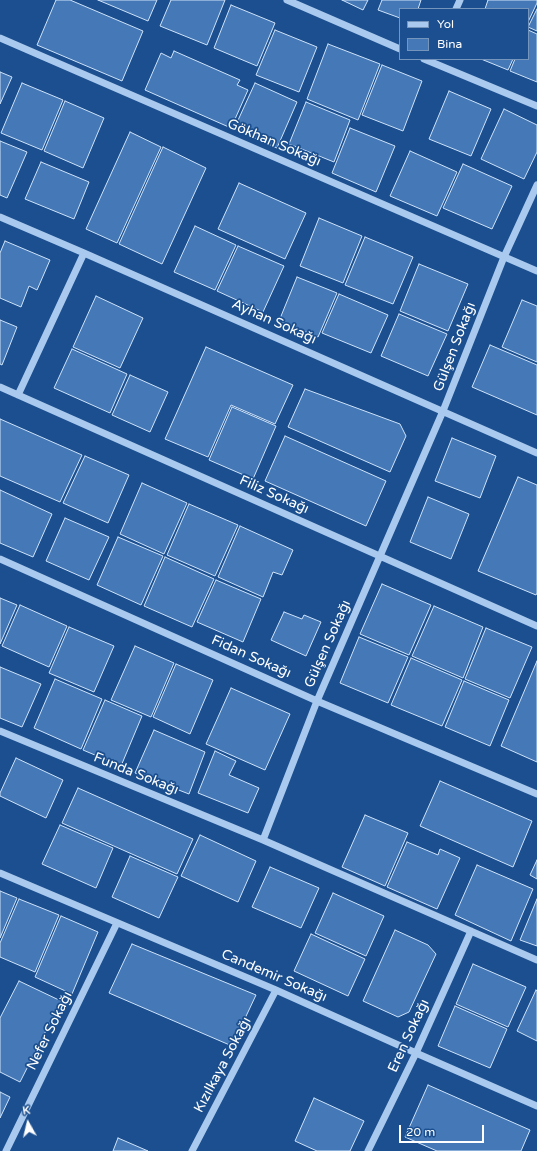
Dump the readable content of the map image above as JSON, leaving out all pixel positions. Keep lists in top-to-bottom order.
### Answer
{
  "streets": {
    "street": [
      "Gökhan Sokağı",
      "Ayhan Sokağı",
      "Gülşen Sokağı",
      "Filiz Sokağı",
      "Fidan Sokağı",
      "Funda Sokağı",
      "Candemir Sokağı",
      "Nefer Sokağı",
      "Eren Sokağı",
      "Kızılkaya Sokağı"
    ]
  },
  "crossings": [
    ["Gökhan Sokağı", "Gülşen Sokağı"],
    ["Ayhan Sokağı", "Gülşen Sokağı"],
    ["Gülşen Sokağı", "Filiz Sokağı"],
    ["Gülşen Sokağı", "Fidan Sokağı"],
    ["Gülşen Sokağı", "Funda Sokağı"],
    ["Candemir Sokağı", "Nefer Sokağı"],
    ["Candemir Sokağı", "Eren Sokağı"],
    ["Candemir Sokağı", "Kızılkaya Sokağı"]
  ],
  "legend": ["Yol", "Bina"],
  "scale_bar": "20 m",
  "north": "top"
}
